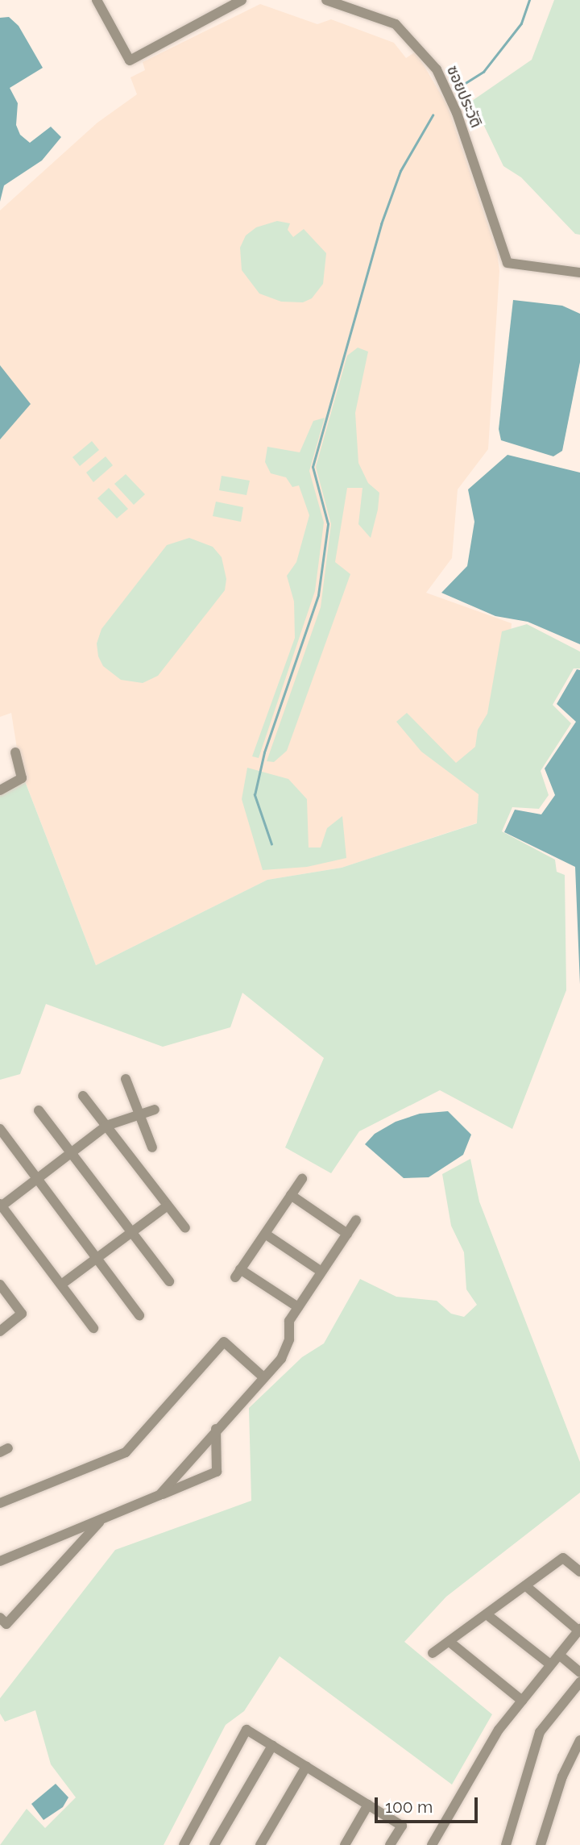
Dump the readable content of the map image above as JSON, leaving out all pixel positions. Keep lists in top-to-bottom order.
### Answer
{
  "streets": {
    "street": ["ซอยประวัติ"]
  },
  "scale_bar": "100 m"
}
